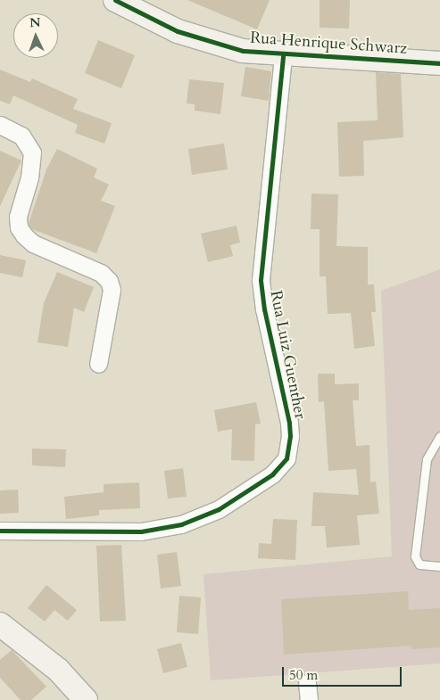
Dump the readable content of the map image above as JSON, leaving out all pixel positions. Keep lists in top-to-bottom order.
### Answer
{
  "streets": {
    "main road": ["Rua Henrique Schwarz"],
    "street": ["Rua Luiz Guenther"]
  },
  "crossings": [
    ["Rua Henrique Schwarz", "Rua Luiz Guenther"]
  ],
  "scale_bar": "50 m",
  "north": "top"
}
